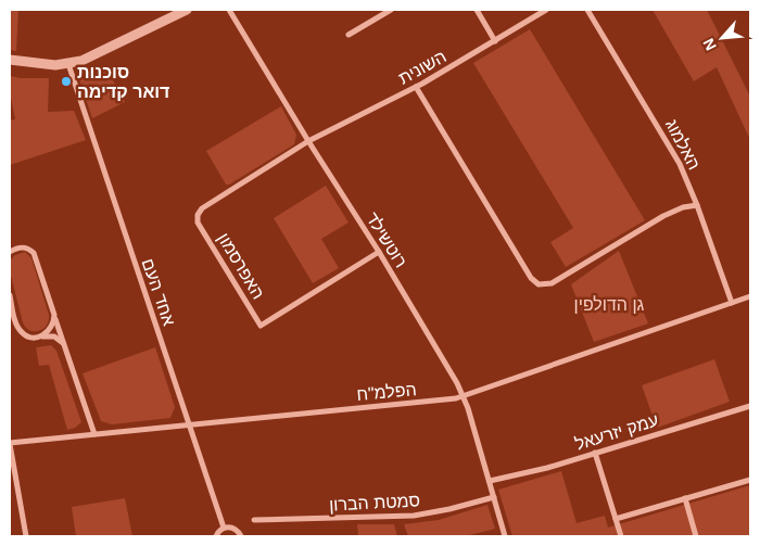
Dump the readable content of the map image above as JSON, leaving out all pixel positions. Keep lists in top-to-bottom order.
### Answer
{
  "streets": {
    "street": [
      "השונית",
      "האלמוג",
      "רוטשילד",
      "האפרסמון",
      "אחד העם",
      "הפלמ\"ח",
      "עמק יזרעאל",
      "סמטת הברון"
    ]
  },
  "crossings": [
    ["השונית", "רוטשילד"],
    ["השונית", "האפרסמון"],
    ["האלמוג", "הפלמ\"ח"],
    ["רוטשילד", "האפרסמון"],
    ["רוטשילד", "הפלמ\"ח"],
    ["רוטשילד", "עמק יזרעאל"],
    ["רוטשילד", "סמטת הברון"],
    ["אחד העם", "הפלמ\"ח"]
  ],
  "parks": ["גן הדולפין"],
  "places": ["סוכנות דואר קדימה"],
  "north": "bottom left"
}
